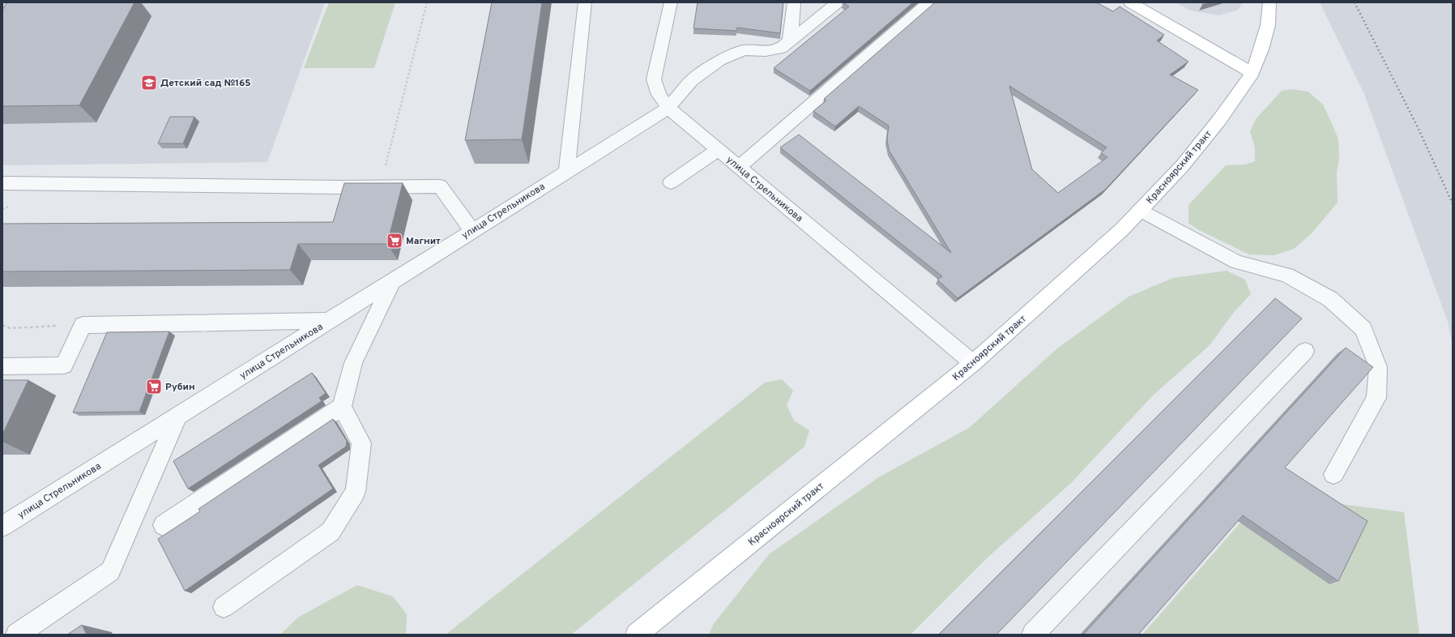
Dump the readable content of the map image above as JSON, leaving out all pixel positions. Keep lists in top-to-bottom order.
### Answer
{
  "streets": {
    "main road": ["Красноярский тракт"],
    "street": ["улица Стрельникова"]
  },
  "crossings": [
    ["Красноярский тракт", "улица Стрельникова"]
  ],
  "places": {
    "school or university": ["Детский сад №165"],
    "supermarket": ["Магнит", "Рубин"]
  }
}
